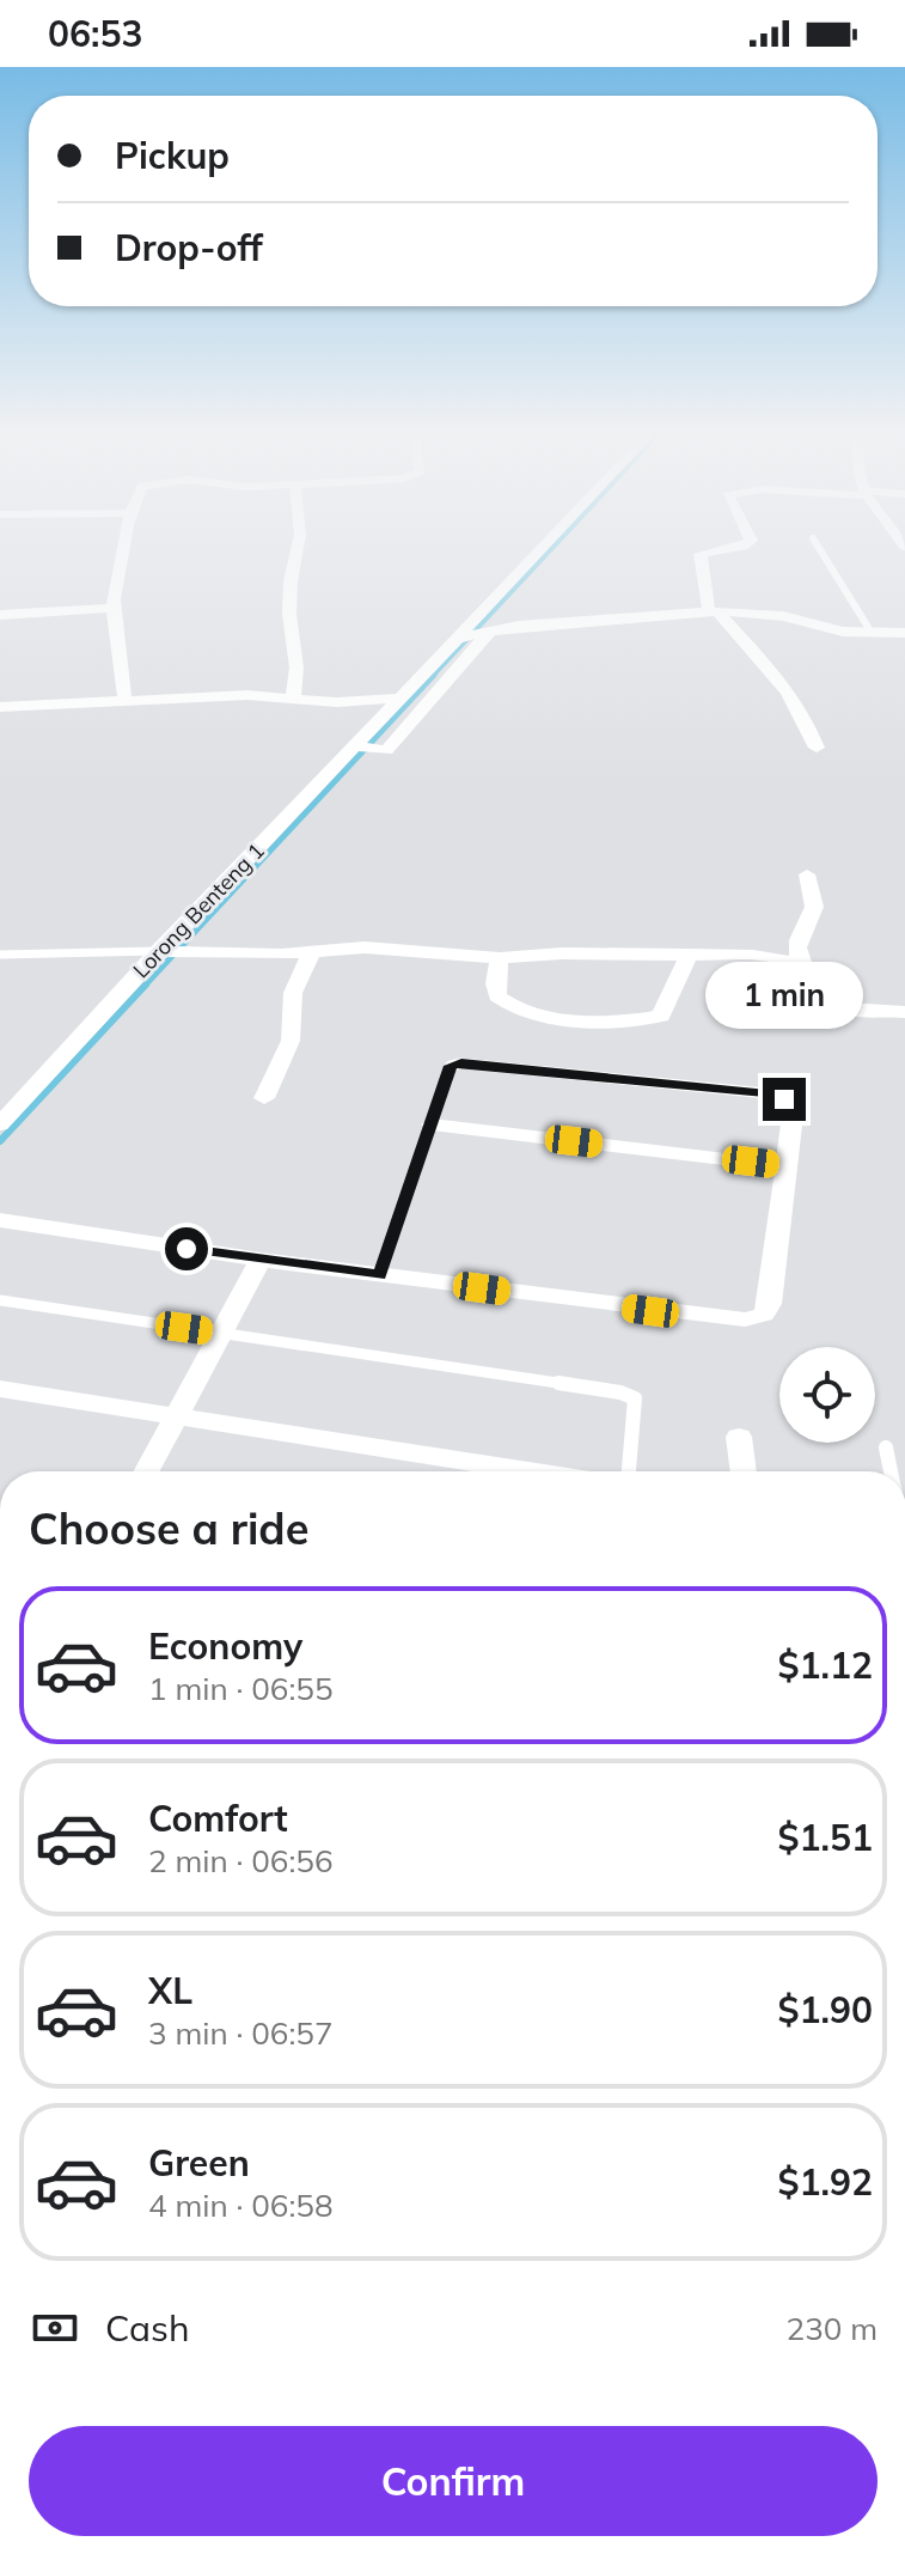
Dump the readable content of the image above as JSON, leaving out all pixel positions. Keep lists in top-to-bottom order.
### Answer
{
  "streets": {
    "street": ["Lorong Benteng 1"]
  },
  "page": {
    "status": "06:53",
    "banner": ["Pickup", "Drop-off"],
    "bubble": "1 min",
    "heading": "Choose a ride",
    "list": [
      {
        "name": "Economy",
        "note": "1 min · 06:55",
        "value": "$1.12"
      },
      {
        "name": "Comfort",
        "note": "2 min · 06:56",
        "value": "$1.51"
      },
      {
        "name": "XL",
        "note": "3 min · 06:57",
        "value": "$1.90"
      },
      {
        "name": "Green",
        "note": "4 min · 06:58",
        "value": "$1.92"
      }
    ],
    "pay": ["Cash", "230 m"],
    "buttons": "Confirm"
  }
}
